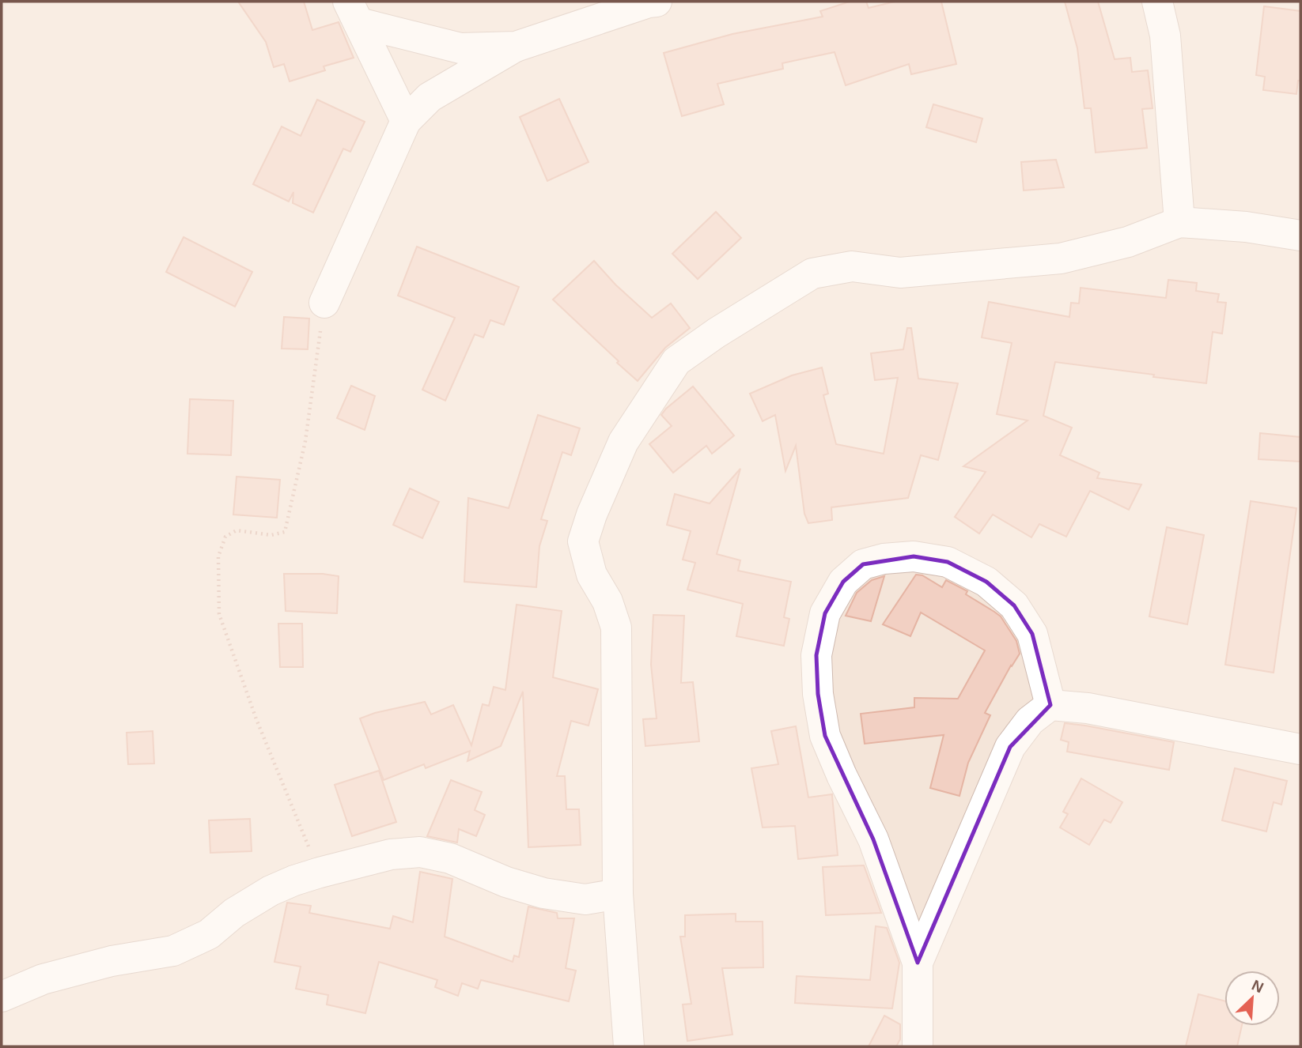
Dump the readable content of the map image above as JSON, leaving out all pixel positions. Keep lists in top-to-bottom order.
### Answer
{
  "north": "top right"
}
